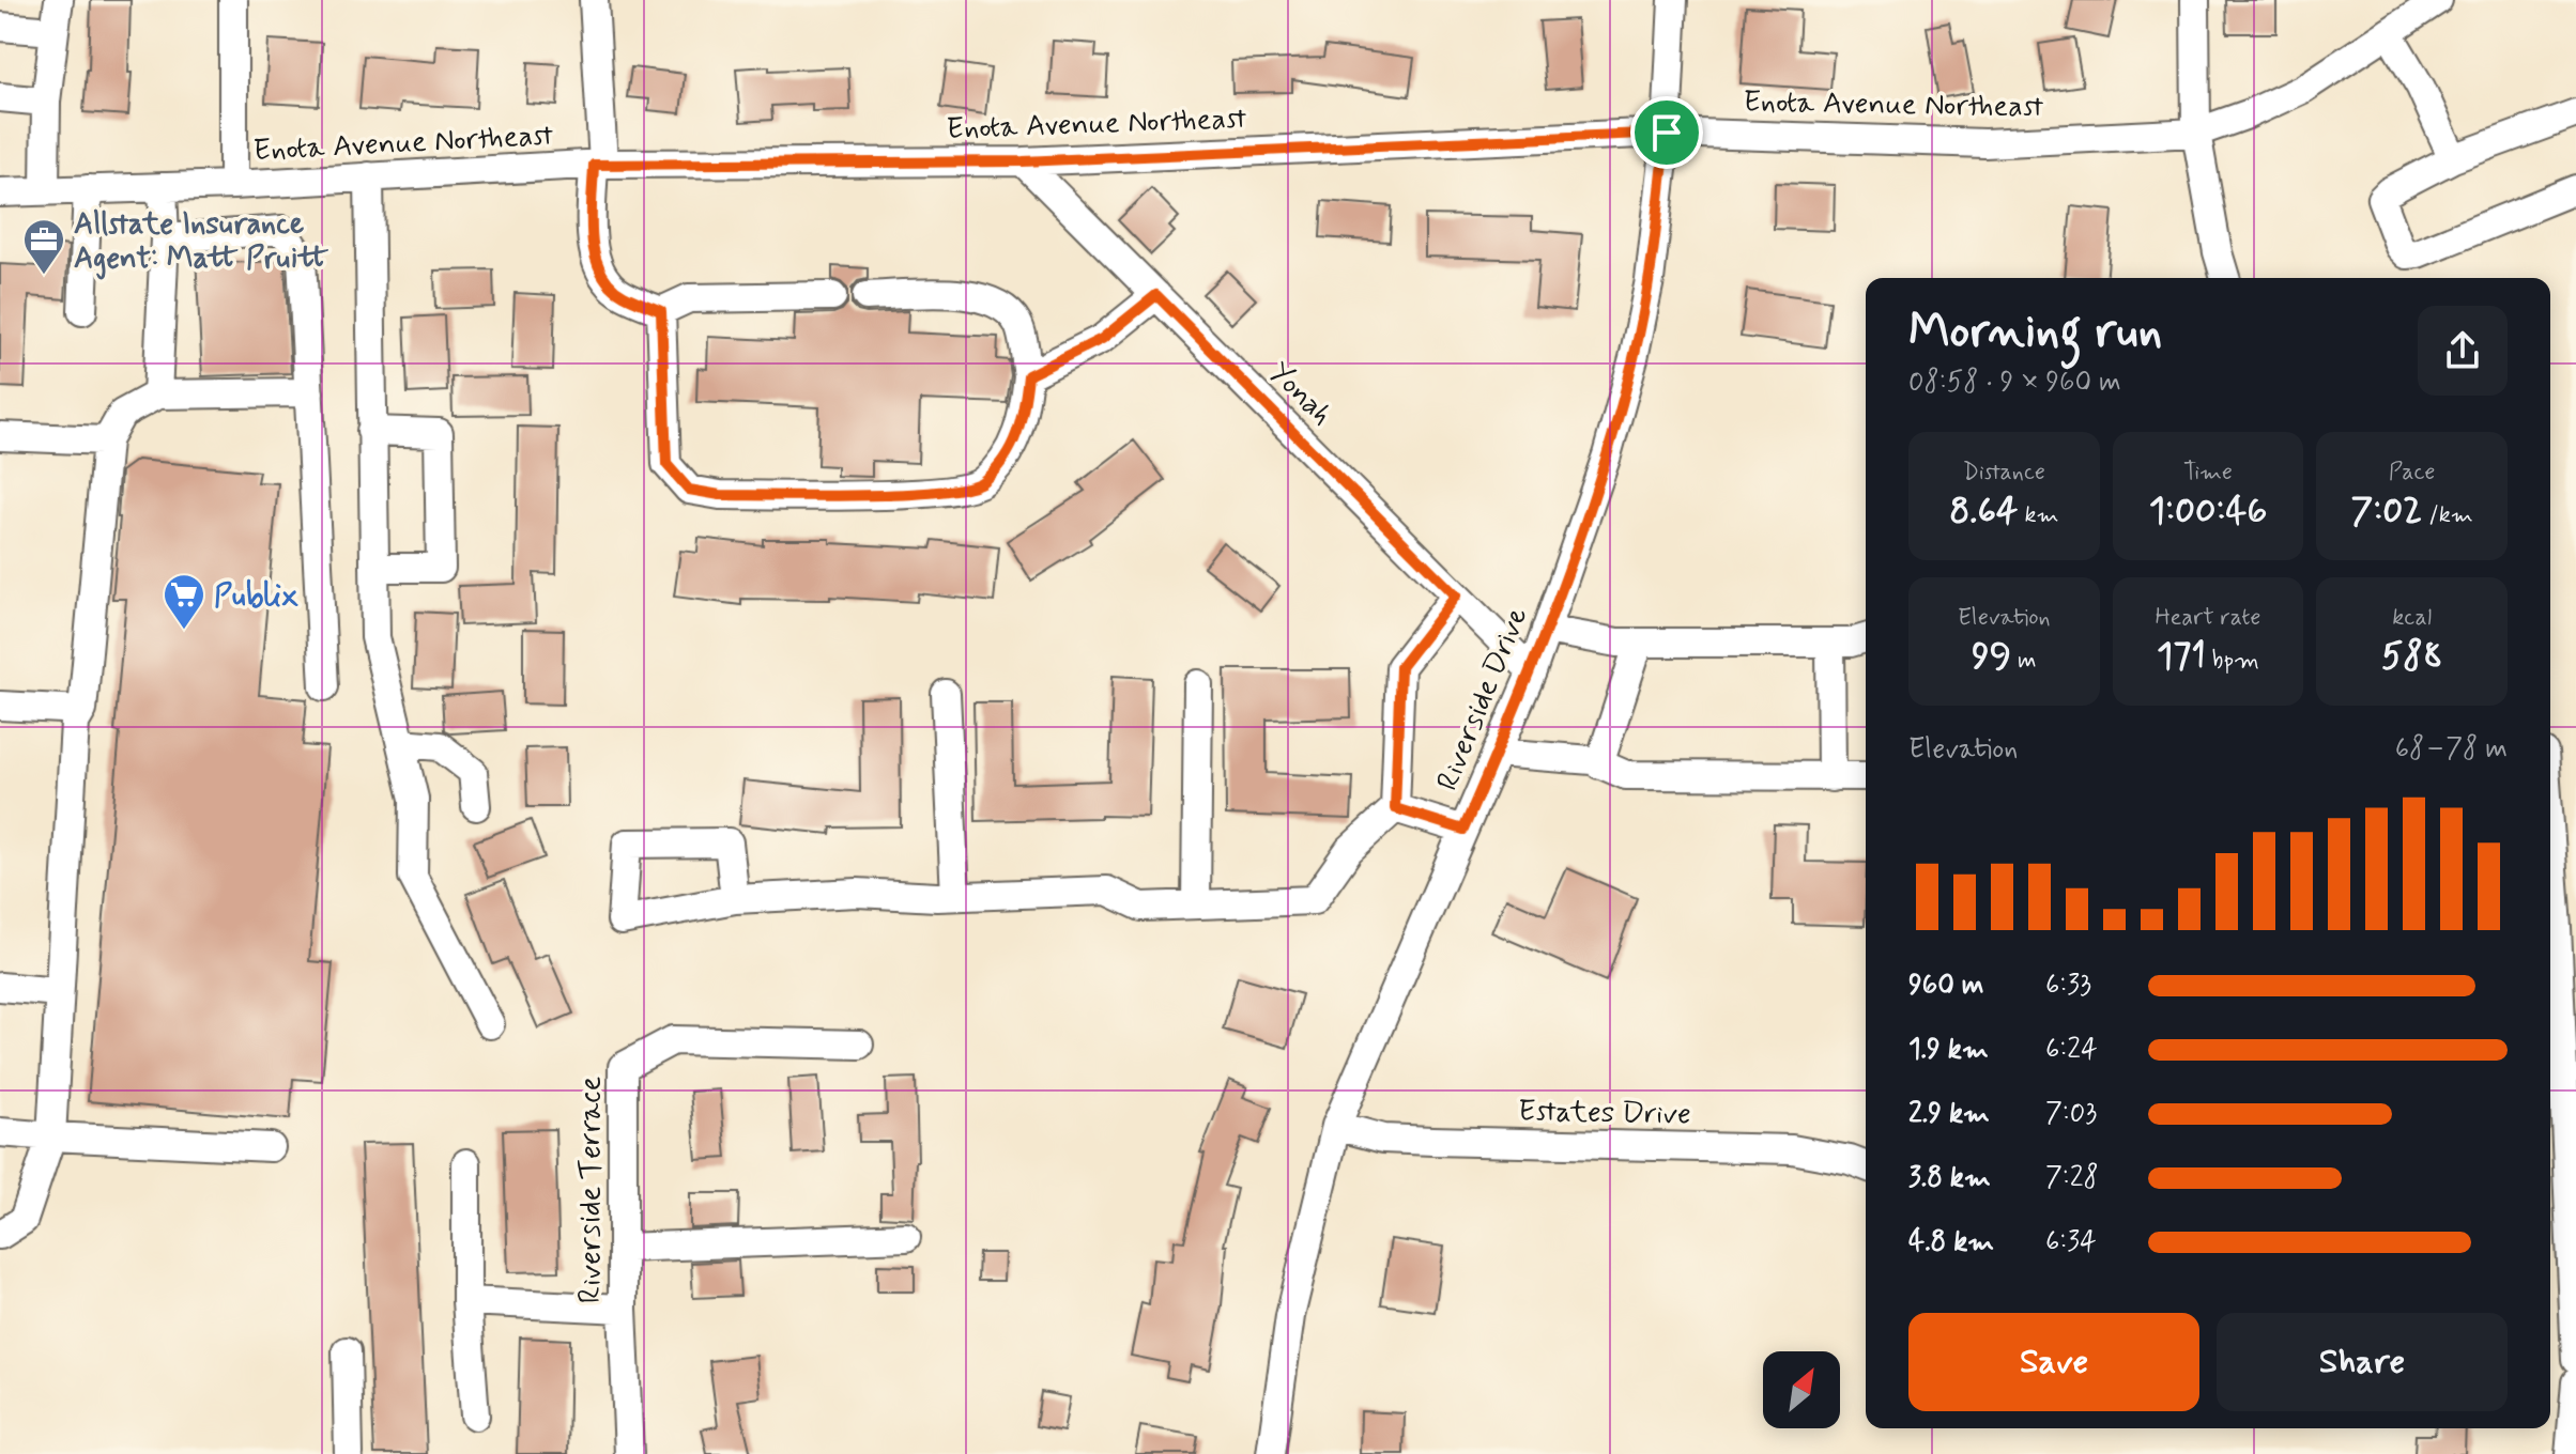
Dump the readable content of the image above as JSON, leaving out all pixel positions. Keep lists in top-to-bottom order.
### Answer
{
  "streets": {
    "street": [
      "Enota Avenue Northeast",
      "Yonah",
      "Riverside Drive",
      "Estates Drive",
      "Riverside Terrace"
    ]
  },
  "crossings": [
    ["Enota Avenue Northeast", "Yonah"],
    ["Enota Avenue Northeast", "Riverside Drive"],
    ["Yonah", "Riverside Drive"],
    ["Riverside Drive", "Estates Drive"]
  ],
  "places": {
    "office": ["Allstate Insurance Agent: Matt Pruitt"],
    "supermarket": ["Publix"]
  },
  "north": "top right",
  "page": {
    "heading": ["Morning run", "08:58 · 9 × 960 m"],
    "stats": [
      ["Distance", "8.64 km"],
      ["Time", "1:00:46"],
      ["Pace", "7:02 /km"],
      ["Elevation", "99 m"],
      ["Heart rate", "171 bpm"],
      ["kcal", "588"]
    ],
    "chart": ["Elevation", "68–78 m"],
    "list": [
      {
        "name": "960 m",
        "note": "6:33"
      },
      {
        "name": "1.9 km",
        "note": "6:24"
      },
      {
        "name": "2.9 km",
        "note": "7:03"
      },
      {
        "name": "3.8 km",
        "note": "7:28"
      },
      {
        "name": "4.8 km",
        "note": "6:34"
      }
    ],
    "buttons": ["Save", "Share"]
  }
}
